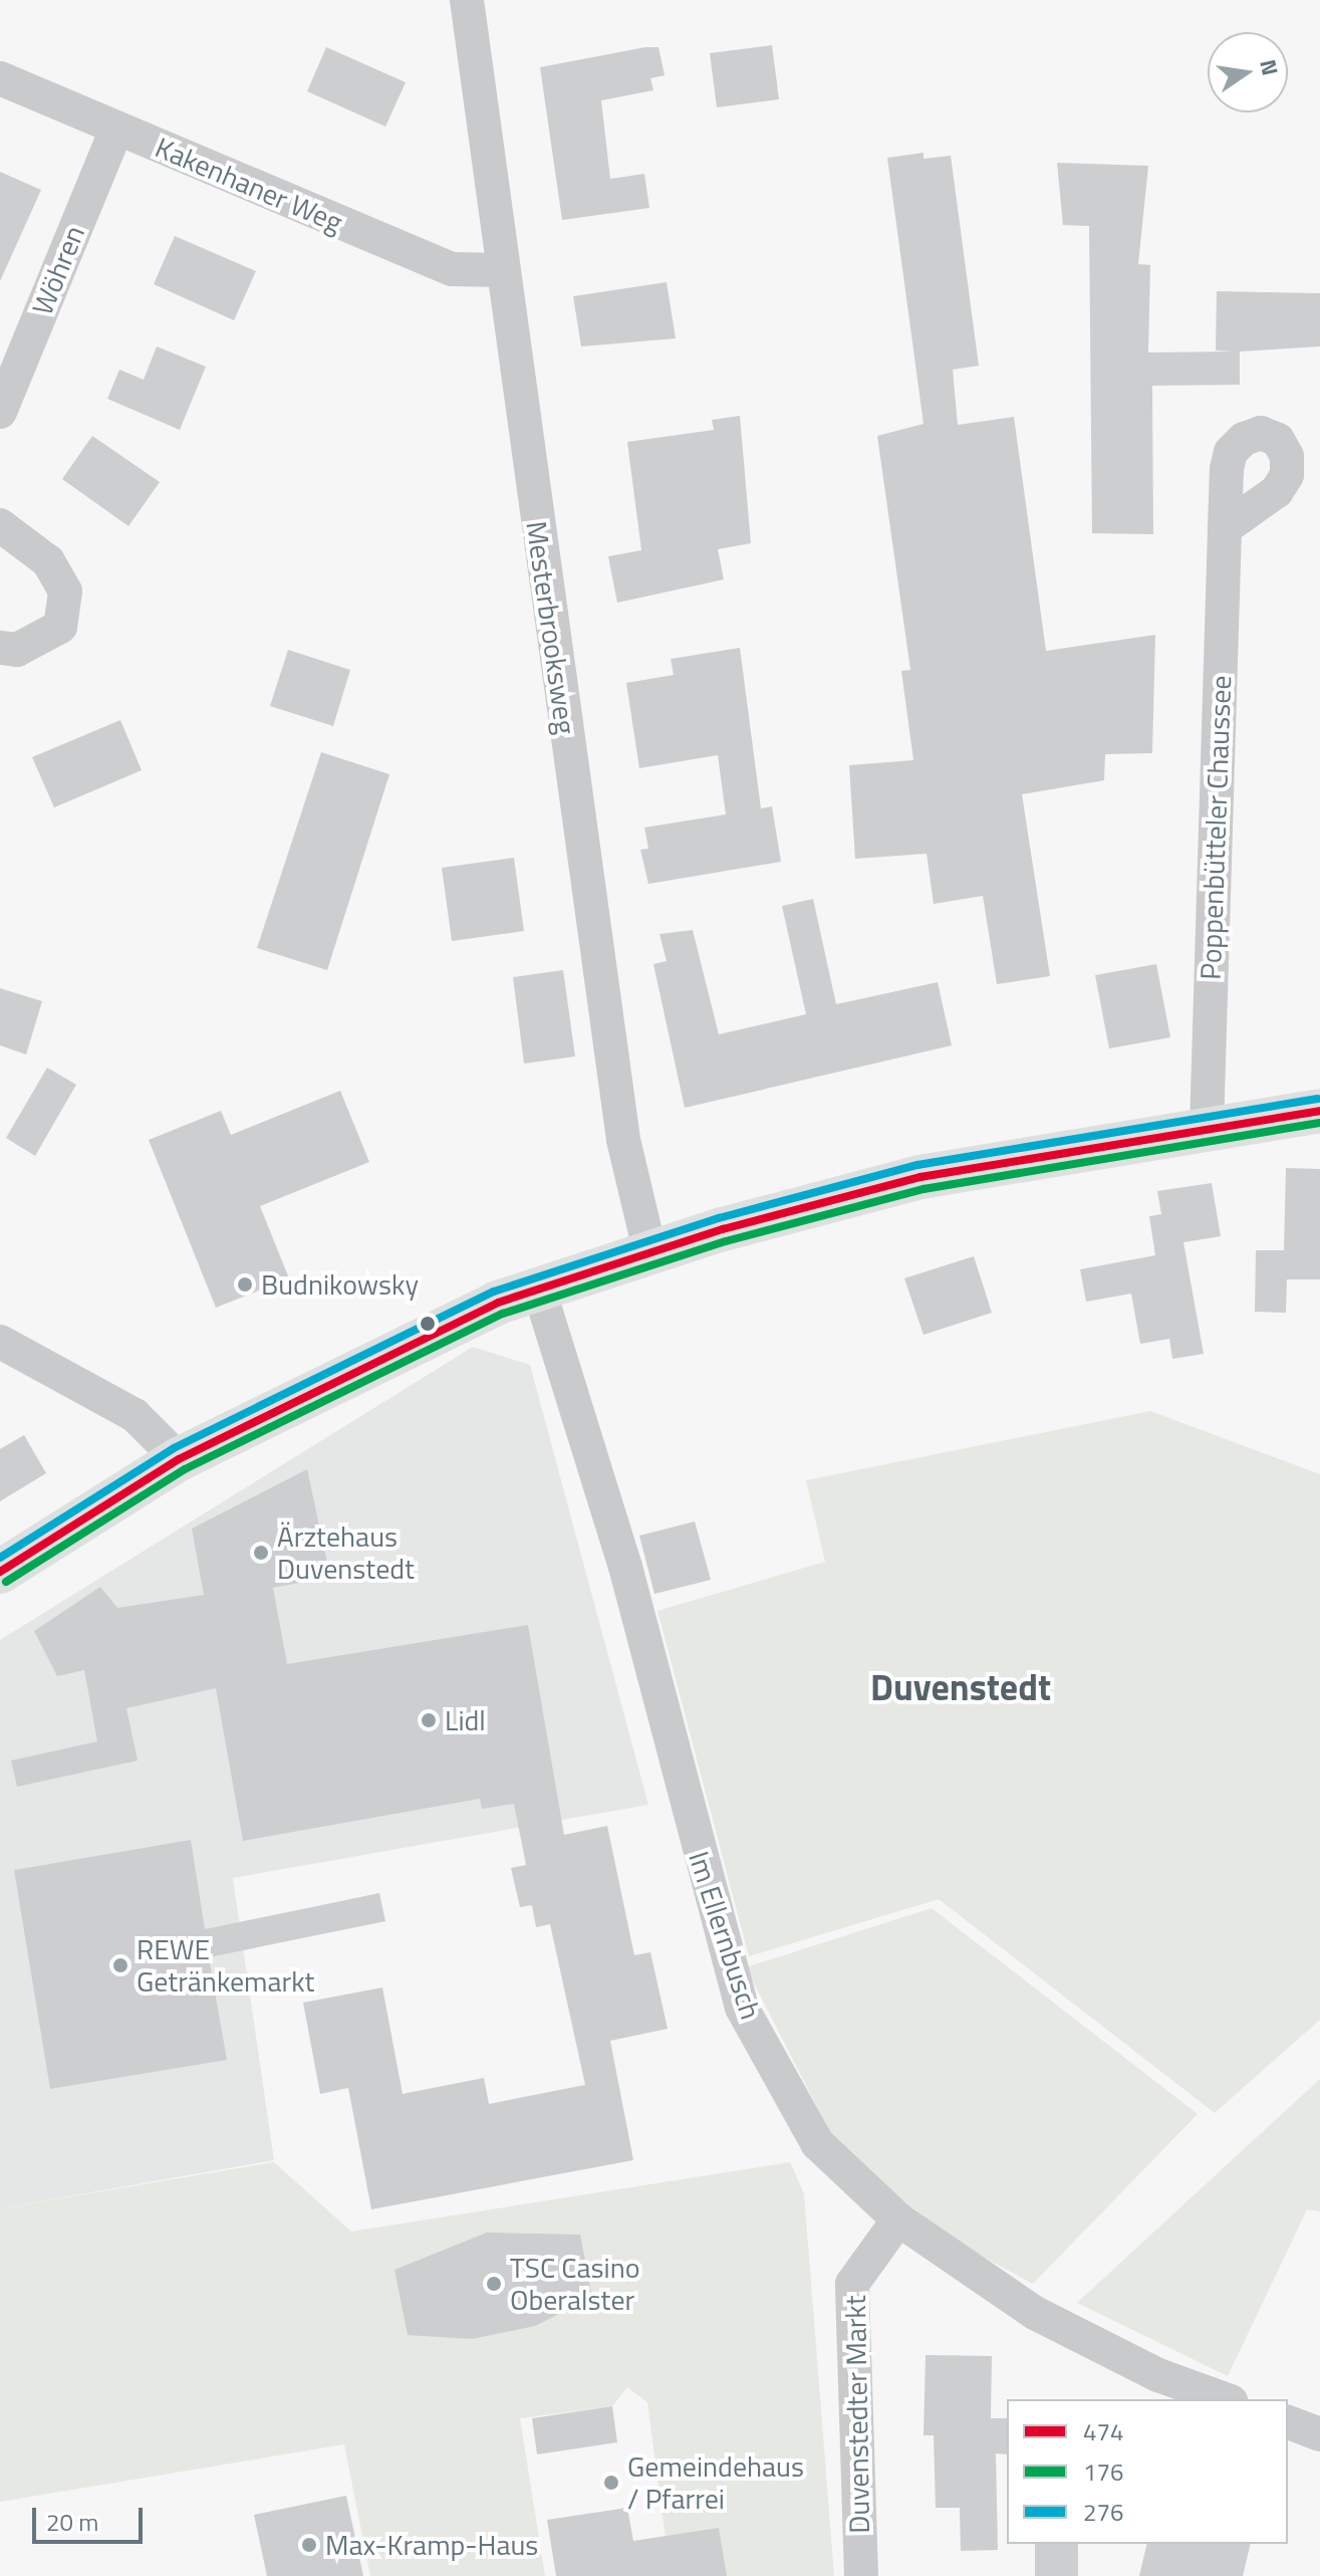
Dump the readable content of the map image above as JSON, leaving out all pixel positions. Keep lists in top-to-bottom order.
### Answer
{
  "streets": {
    "street": [
      "Kakenhaner Weg",
      "Wöhren",
      "Mesterbrooksweg",
      "Poppenbütteler Chaussee",
      "Im Ellernbusch",
      "Duvenstedter Markt"
    ]
  },
  "crossings": [
    ["Kakenhaner Weg", "Wöhren"],
    ["Kakenhaner Weg", "Mesterbrooksweg"],
    ["Im Ellernbusch", "Duvenstedter Markt"]
  ],
  "districts": ["Duvenstedt"],
  "places": [
    "Budnikowsky",
    "Ärztehaus Duvenstedt",
    "Lidl",
    "REWE Getränkemarkt",
    "TSC Casino Oberalster",
    "Gemeindehaus / Pfarrei",
    "Max-Kramp-Haus"
  ],
  "lines": ["transit line 276", "transit line 474", "transit line 176"],
  "legend": ["474", "176", "276"],
  "scale_bar": "20 m",
  "north": "right"
}
